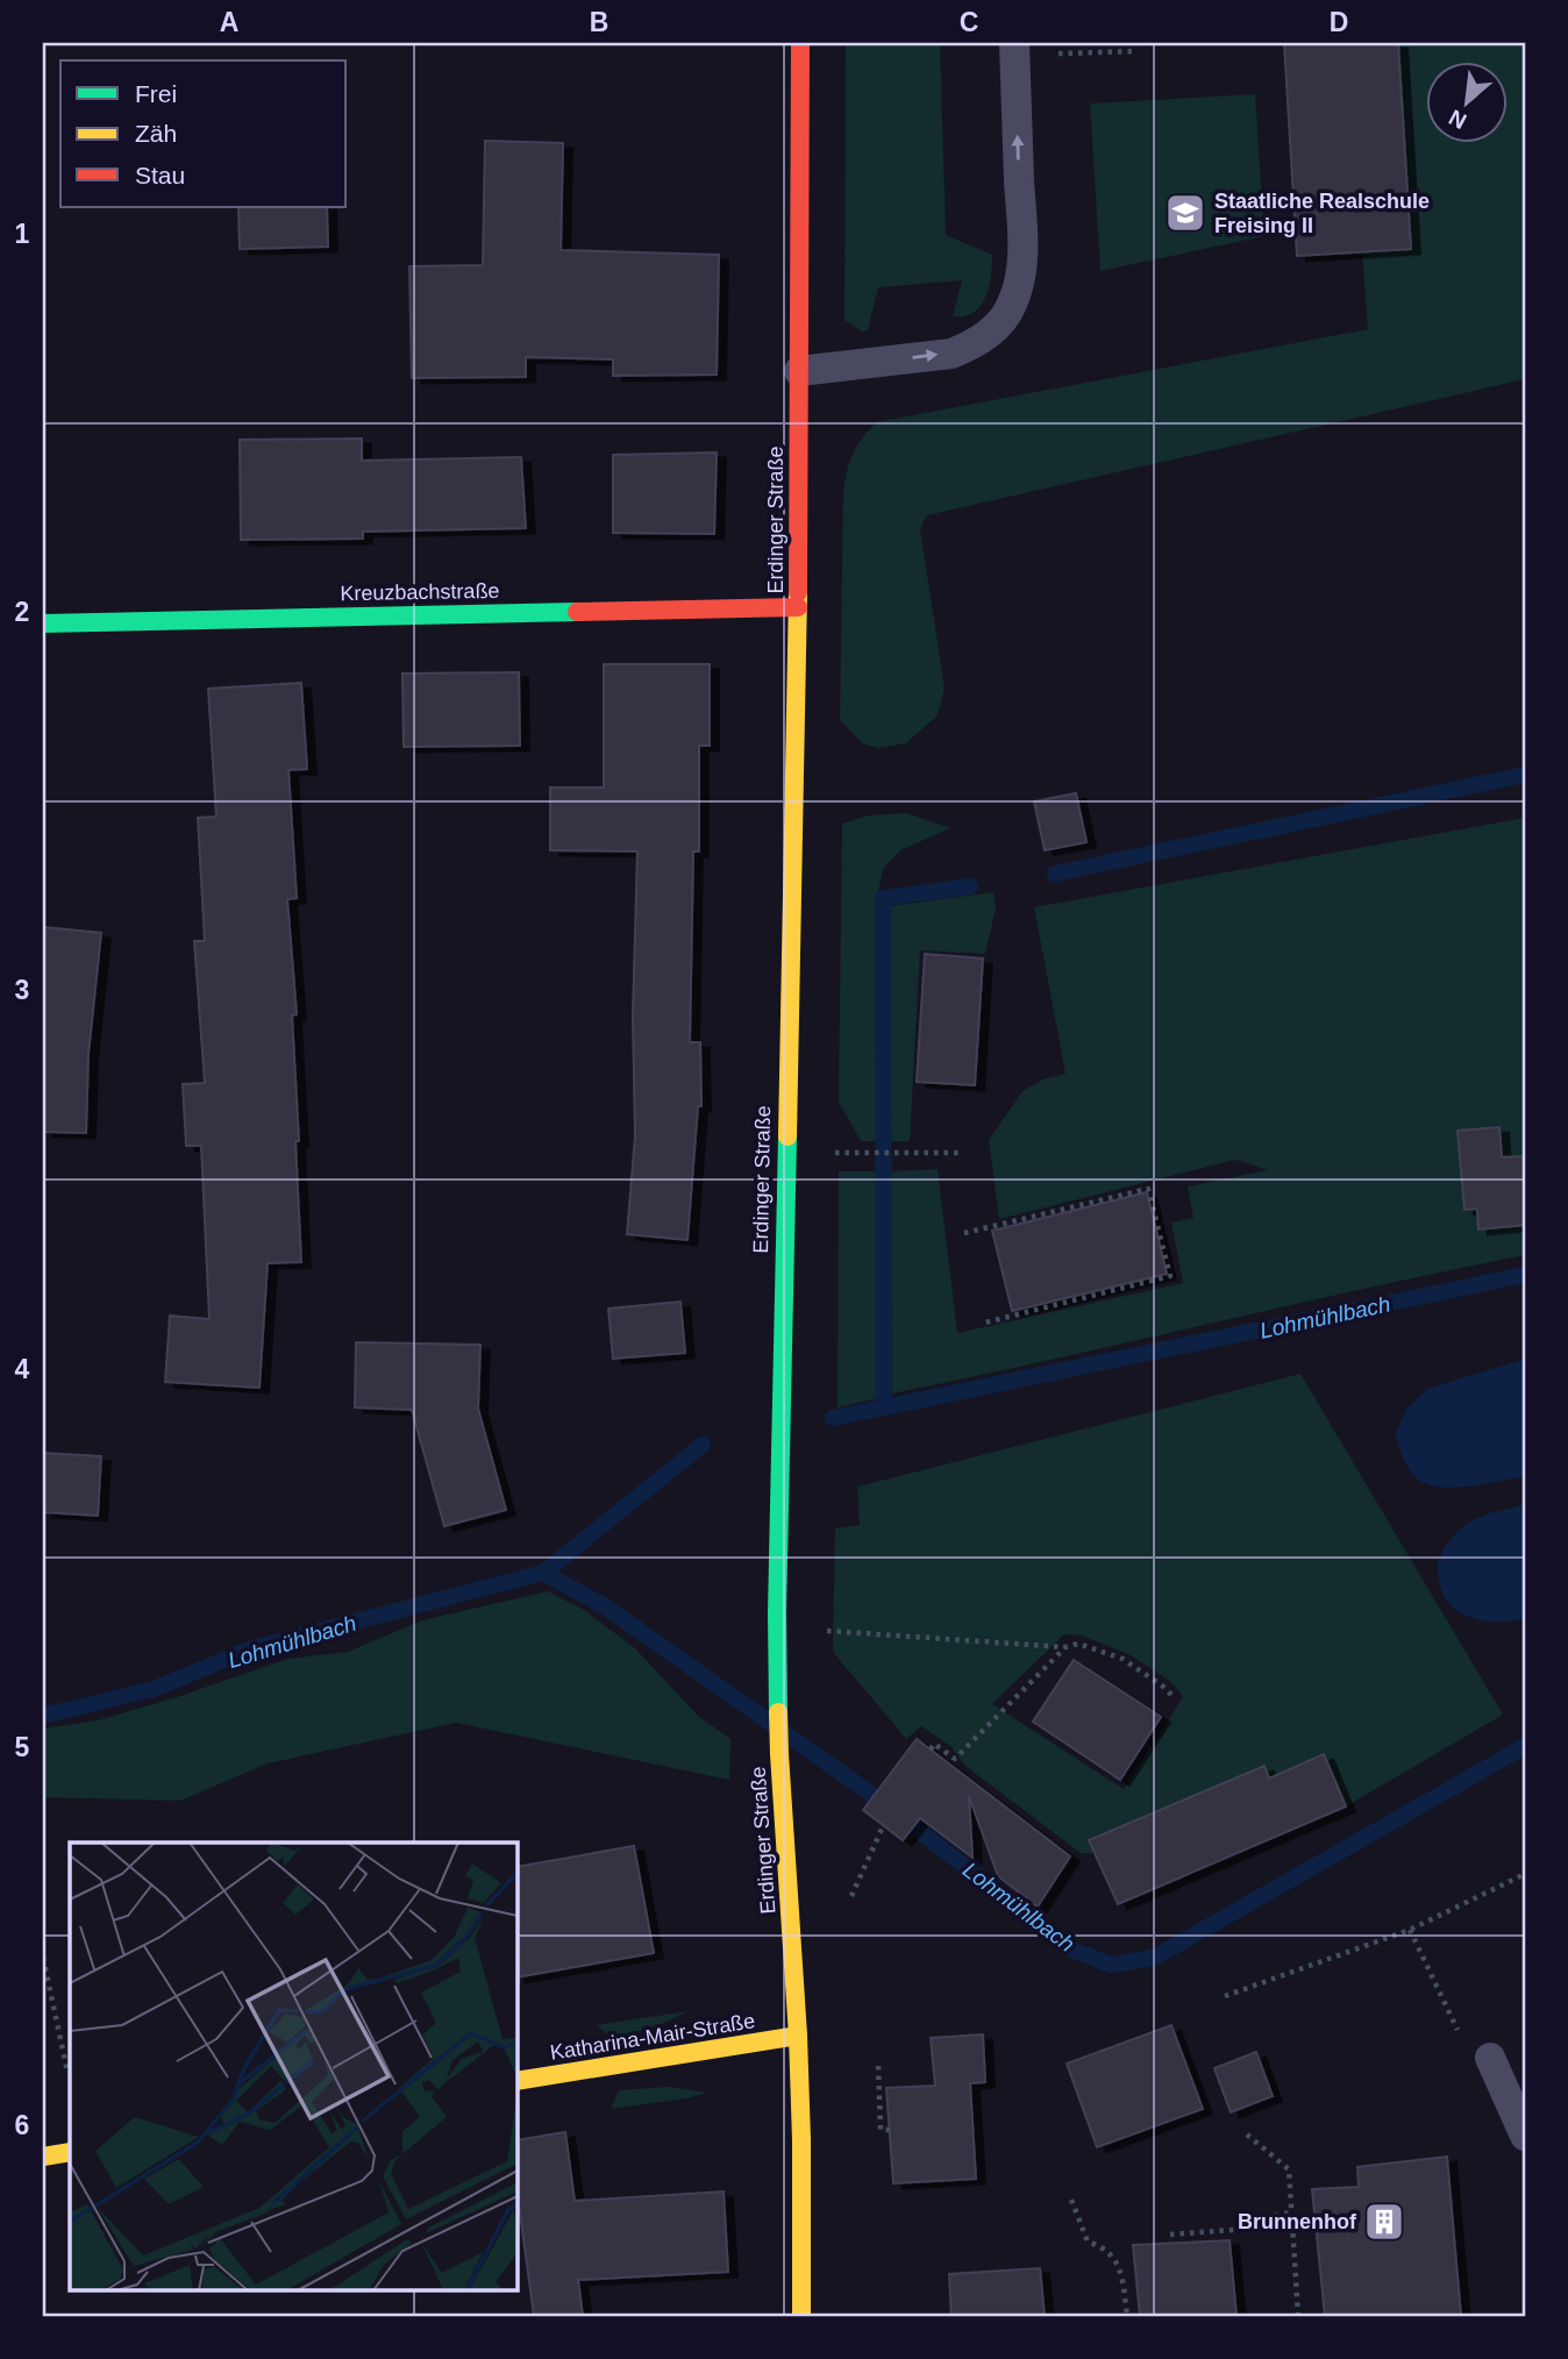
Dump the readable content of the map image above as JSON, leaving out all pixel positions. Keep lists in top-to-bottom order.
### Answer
{
  "streets": {
    "street": ["Erdinger Straße", "Kreuzbachstraße", "Katharina-Mair-Straße"]
  },
  "crossings": [
    ["Erdinger Straße", "Kreuzbachstraße"],
    ["Erdinger Straße", "Katharina-Mair-Straße"]
  ],
  "water": ["Lohmühlbach"],
  "places": {
    "school or university": ["Staatliche Realschule Freising II"],
    "building": ["Brunnenhof"]
  },
  "legend": ["Frei", "Zäh", "Stau"],
  "north": "bottom left",
  "grid": {
    "columns": [
      "A",
      "B",
      "C",
      "D"
    ],
    "rows": [
      "1",
      "2",
      "3",
      "4",
      "5",
      "6"
    ]
  }
}
